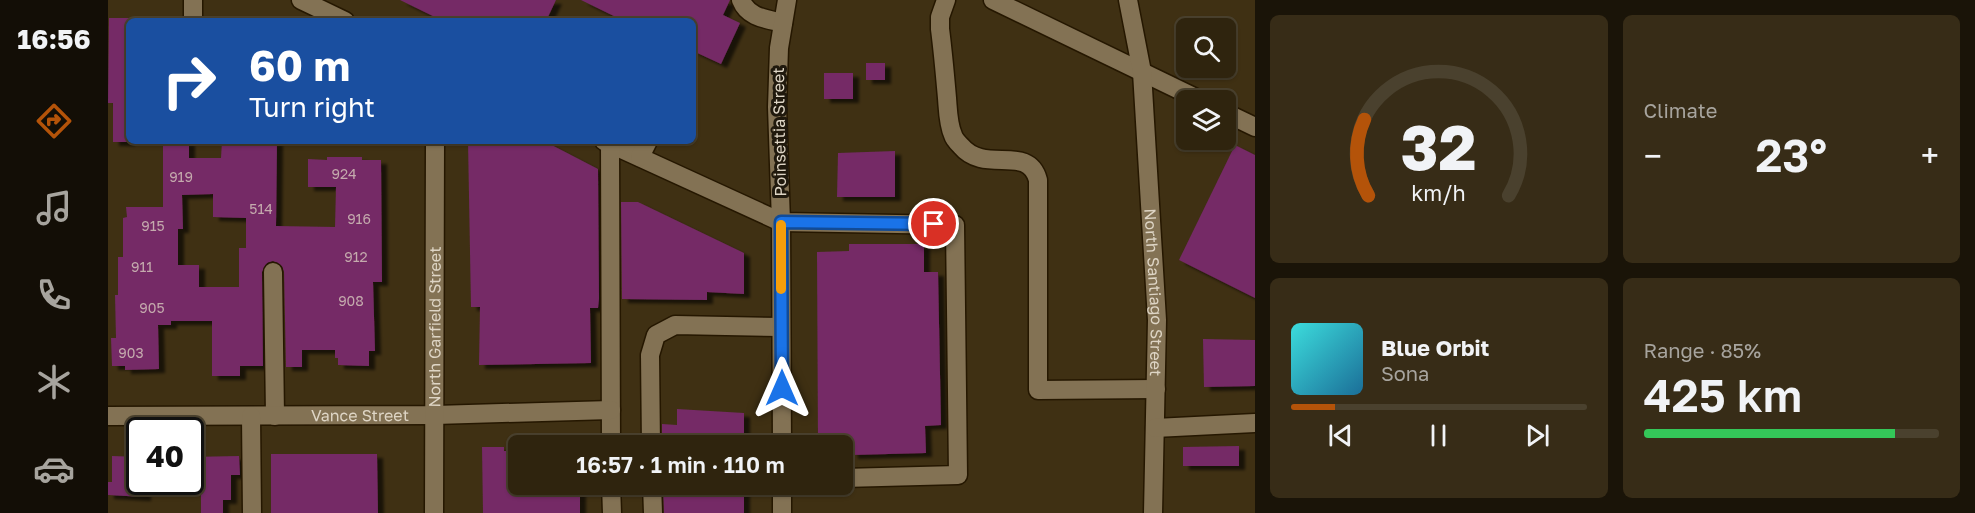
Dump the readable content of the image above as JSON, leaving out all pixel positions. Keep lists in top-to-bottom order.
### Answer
{
  "streets": {
    "street": [
      "Poinsettia Street",
      "North Santiago Street",
      "North Garfield Street",
      "Vance Street"
    ]
  },
  "crossings": [
    ["North Garfield Street", "Vance Street"]
  ],
  "house_numbers": [
    "924",
    "919",
    "514",
    "916",
    "915",
    "912",
    "911",
    "908",
    "905",
    "903"
  ],
  "page": {
    "tabs": "16:56",
    "tile": [
      "Climate",
      ["Range · 85%", "425 km"]
    ],
    "turn": ["60 m", "Turn right"],
    "heat": ["−", "23°", "+"],
    "song": ["Blue Orbit", "Sona"],
    "limit": "40",
    "trip": "16:57 · 1 min · 110 m",
    "gauge": ["32", "km/h"]
  }
}
